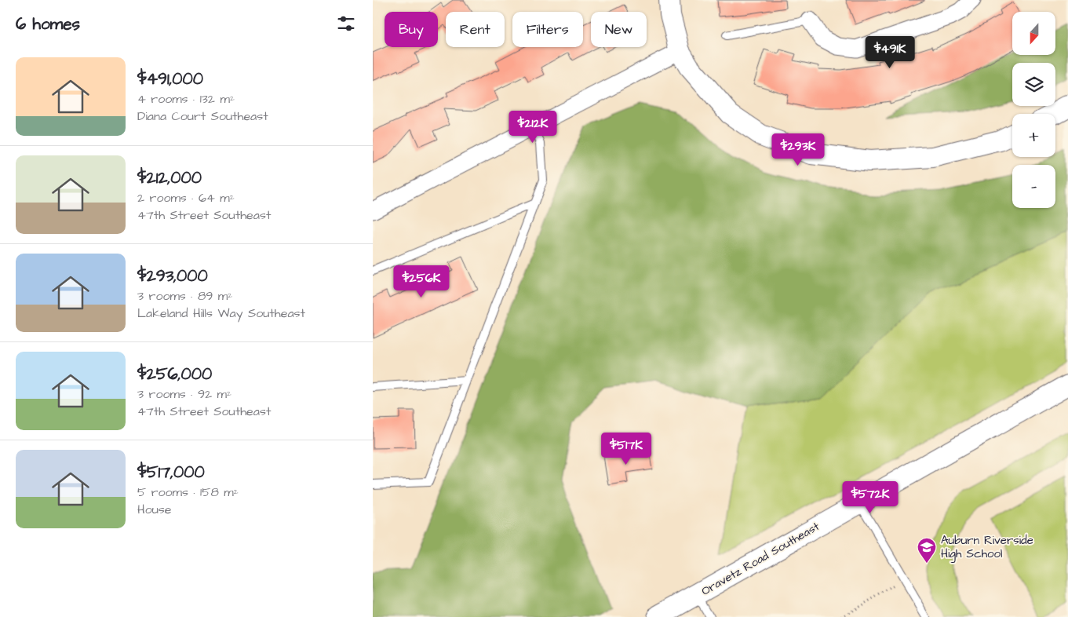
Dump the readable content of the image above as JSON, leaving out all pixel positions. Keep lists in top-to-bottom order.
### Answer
{
  "streets": {
    "street": ["Oravetz Road Southeast"]
  },
  "places": {
    "school or university": ["Auburn Riverside High School"]
  },
  "north": "bottom",
  "page": {
    "heading": "6 homes",
    "map_buttons": ["+", "−"],
    "chip": [
      "Buy",
      "Rent",
      "Filters",
      "New"
    ],
    "price": [
      "$491K",
      "$212K",
      "$293K",
      "$256K",
      "$517K",
      "$572K"
    ],
    "list": [
      {
        "name": "$491,000",
        "note": "4 rooms · 132 m² · Diana Court Southeast"
      },
      {
        "name": "$212,000",
        "note": "2 rooms · 64 m² · 47th Street Southeast"
      },
      {
        "name": "$293,000",
        "note": "3 rooms · 89 m² · Lakeland Hills Way Southeast"
      },
      {
        "name": "$256,000",
        "note": "3 rooms · 92 m² · 47th Street Southeast"
      },
      {
        "name": "$517,000",
        "note": "5 rooms · 158 m² · House"
      }
    ]
  }
}
